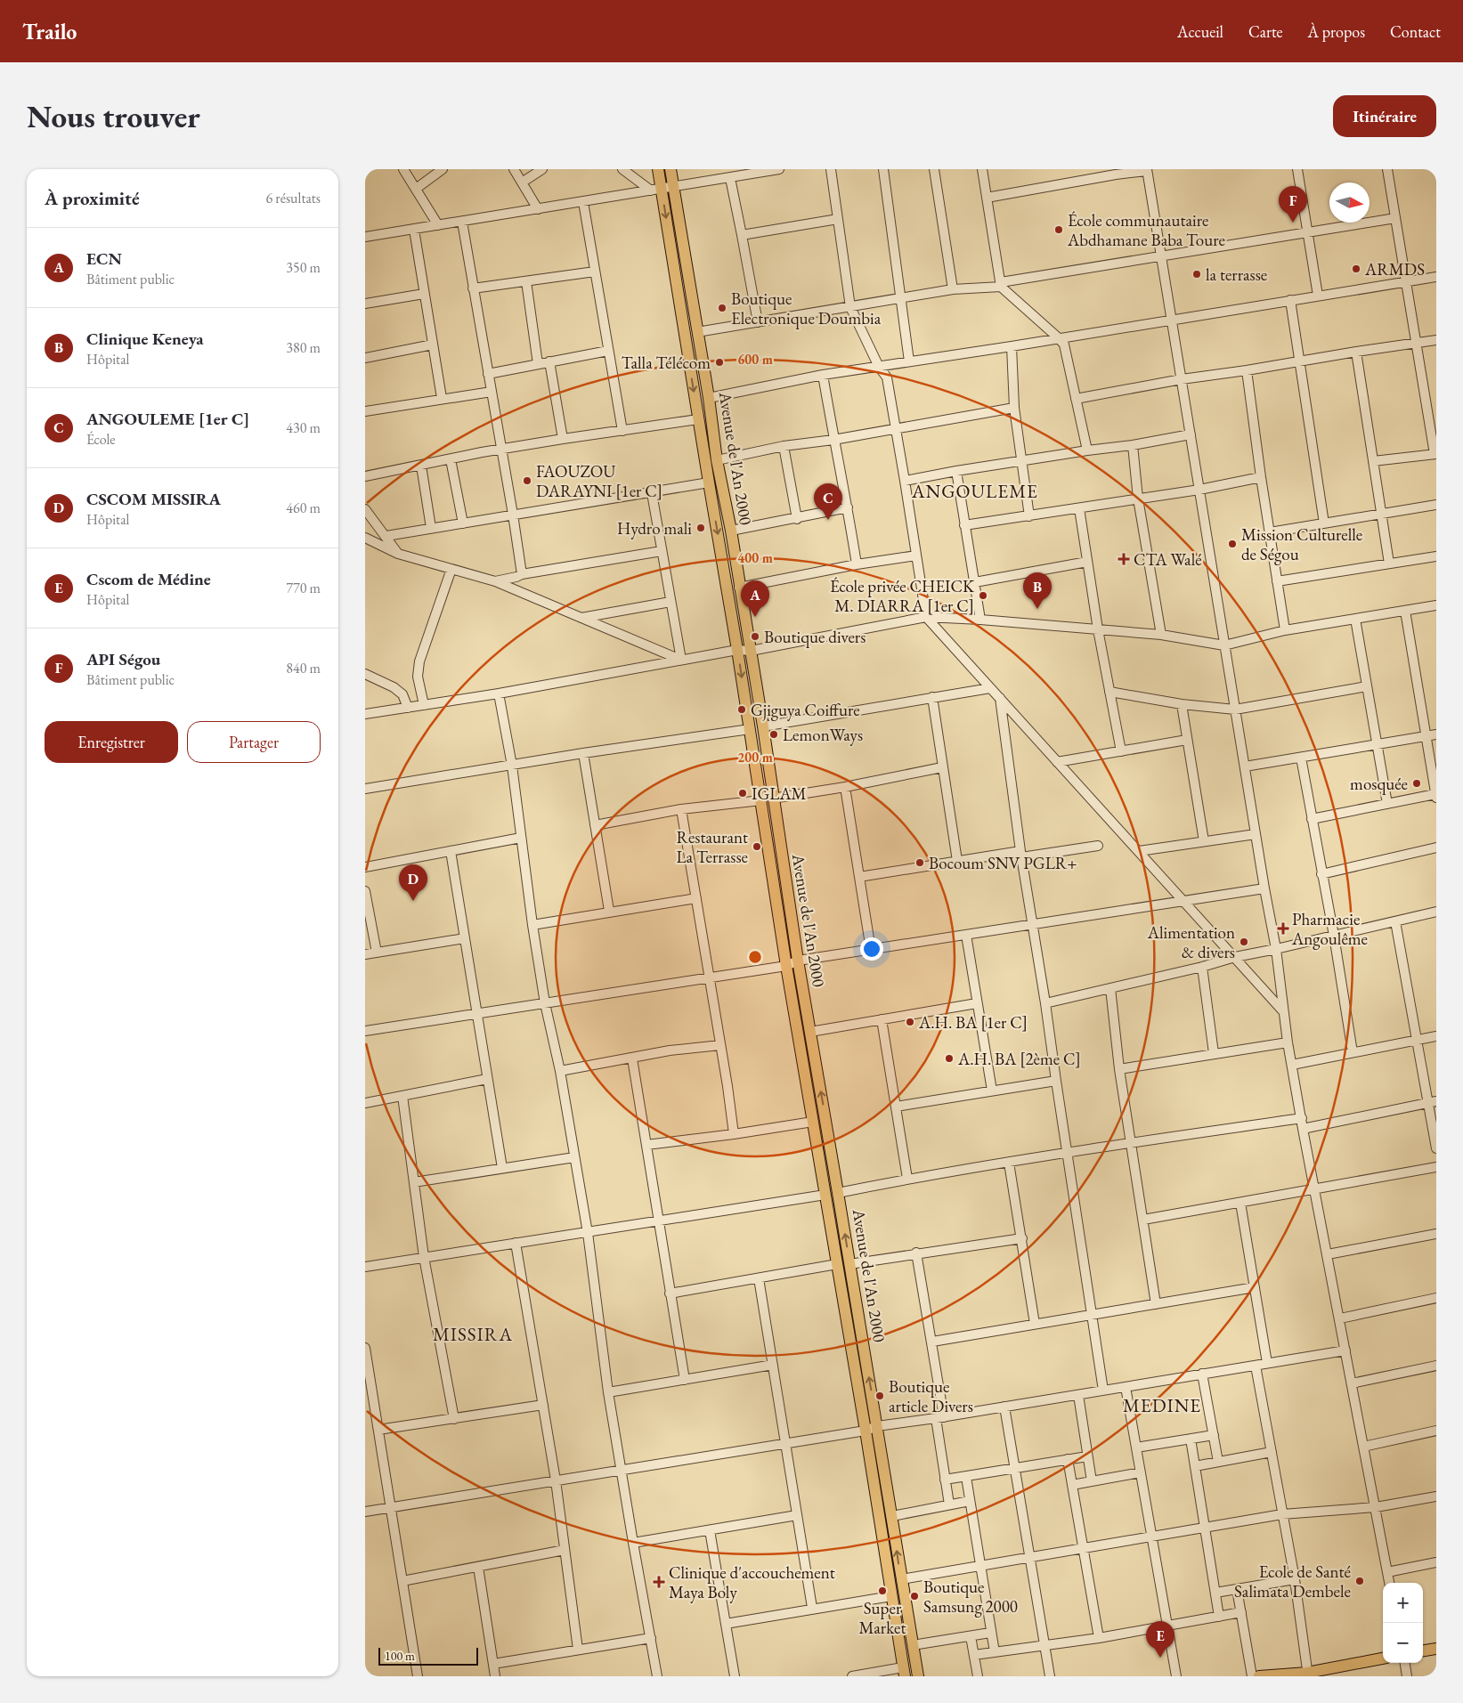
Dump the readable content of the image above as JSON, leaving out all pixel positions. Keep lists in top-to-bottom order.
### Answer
{
  "streets": {
    "main road": ["Avenue de l'An 2000"]
  },
  "districts": ["ANGOULEME", "MISSIRA", "MEDINE"],
  "places": {
    "other": [
      "École communautaire Abdhamane Baba Toure",
      "ARMDS",
      "la terrasse",
      "Boutique Electronique Doumbia",
      "Talla Télécom",
      "FAOUZOU DARAYNI [1er C]",
      "Hydro mali",
      "Mission Culturelle de Ségou",
      "École privée CHEICK M. DIARRA [1er C]",
      "Boutique divers",
      "Gjiguya Coiffure",
      "LemonWays",
      "mosquée",
      "IGLAM",
      "Restaurant La Terrasse",
      "Bocoum SNV PGLR+",
      "Alimentation & divers",
      "A.H. BA [1er C]",
      "A.H. BA [2ème C]",
      "Boutique article Divers",
      "Ecole de Santé Salimata Dembele",
      "Super Market",
      "Boutique Samsung 2000"
    ],
    "health": ["CTA Walé", "Pharmacie Angoulême", "Clinique d'accouchement Maya Boly"]
  },
  "scale_bar": "100 m",
  "north": "right",
  "page": {
    "header": "Trailo",
    "nav": [
      "Accueil",
      "Carte",
      "À propos",
      "Contact"
    ],
    "buttons": [
      "Itinéraire",
      ["Enregistrer", "Partager"]
    ],
    "title": "Nous trouver",
    "heading": ["À proximité", "6 résultats"],
    "pins": [
      "F",
      "C",
      "B",
      "A",
      "D",
      "E"
    ],
    "list": [
      {
        "mark": "A",
        "name": "ECN",
        "note": "Bâtiment public",
        "value": "350 m"
      },
      {
        "mark": "B",
        "name": "Clinique Keneya",
        "note": "Hôpital",
        "value": "380 m"
      },
      {
        "mark": "C",
        "name": "ANGOULEME [1er C]",
        "note": "École",
        "value": "430 m"
      },
      {
        "mark": "D",
        "name": "CSCOM MISSIRA",
        "note": "Hôpital",
        "value": "460 m"
      },
      {
        "mark": "E",
        "name": "Cscom de Médine",
        "note": "Hôpital",
        "value": "770 m"
      },
      {
        "mark": "F",
        "name": "API Ségou",
        "note": "Bâtiment public",
        "value": "840 m"
      }
    ],
    "map_buttons": ["+", "−"],
    "scale": "100 m"
  },
  "rings": ["600 m", "400 m", "200 m"]
}
